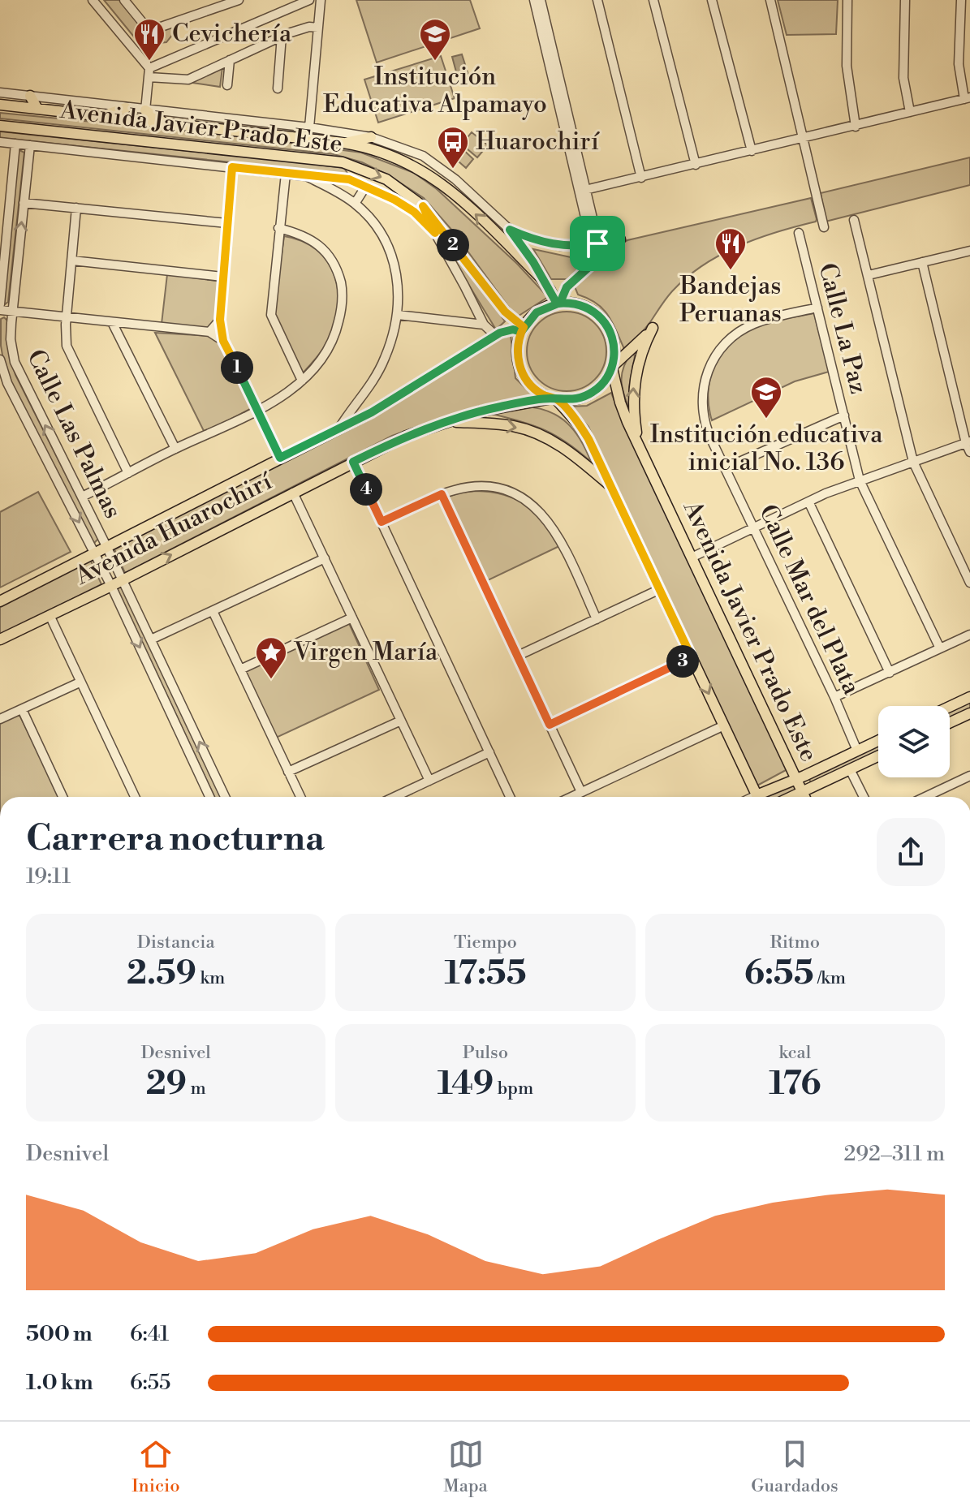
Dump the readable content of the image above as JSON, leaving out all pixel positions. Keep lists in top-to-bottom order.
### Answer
{
  "streets": {
    "main road": ["Avenida Javier Prado Este", "Avenida Huarochirí"],
    "street": ["Calle La Paz", "Calle Las Palmas", "Calle Mar del Plata"]
  },
  "crossings": [
    ["Avenida Javier Prado Este", "Avenida Huarochirí"],
    ["Calle La Paz", "Calle Mar del Plata"],
    ["Calle Las Palmas", "Avenida Huarochirí"]
  ],
  "places": {
    "restaurant": ["Cevichería", "Bandejas Peruanas"],
    "school or university": ["Institución Educativa Alpamayo", "Institución educativa inicial No. 136"],
    "bus stop": ["Huarochirí"],
    "place": ["Virgen María"]
  },
  "page": {
    "pins": [
      "2",
      "1",
      "4",
      "3"
    ],
    "heading": ["Carrera nocturna", "19:11"],
    "stats": [
      ["Distancia", "2.59 km"],
      ["Tiempo", "17:55"],
      ["Ritmo", "6:55 /km"],
      ["Desnivel", "29 m"],
      ["Pulso", "149 bpm"],
      ["kcal", "176"]
    ],
    "chart": ["Desnivel", "292–311 m"],
    "list": [
      {
        "name": "500 m",
        "note": "6:41"
      },
      {
        "name": "1.0 km",
        "note": "6:55"
      }
    ],
    "tabs": ["Inicio", "Mapa", "Guardados"]
  }
}
